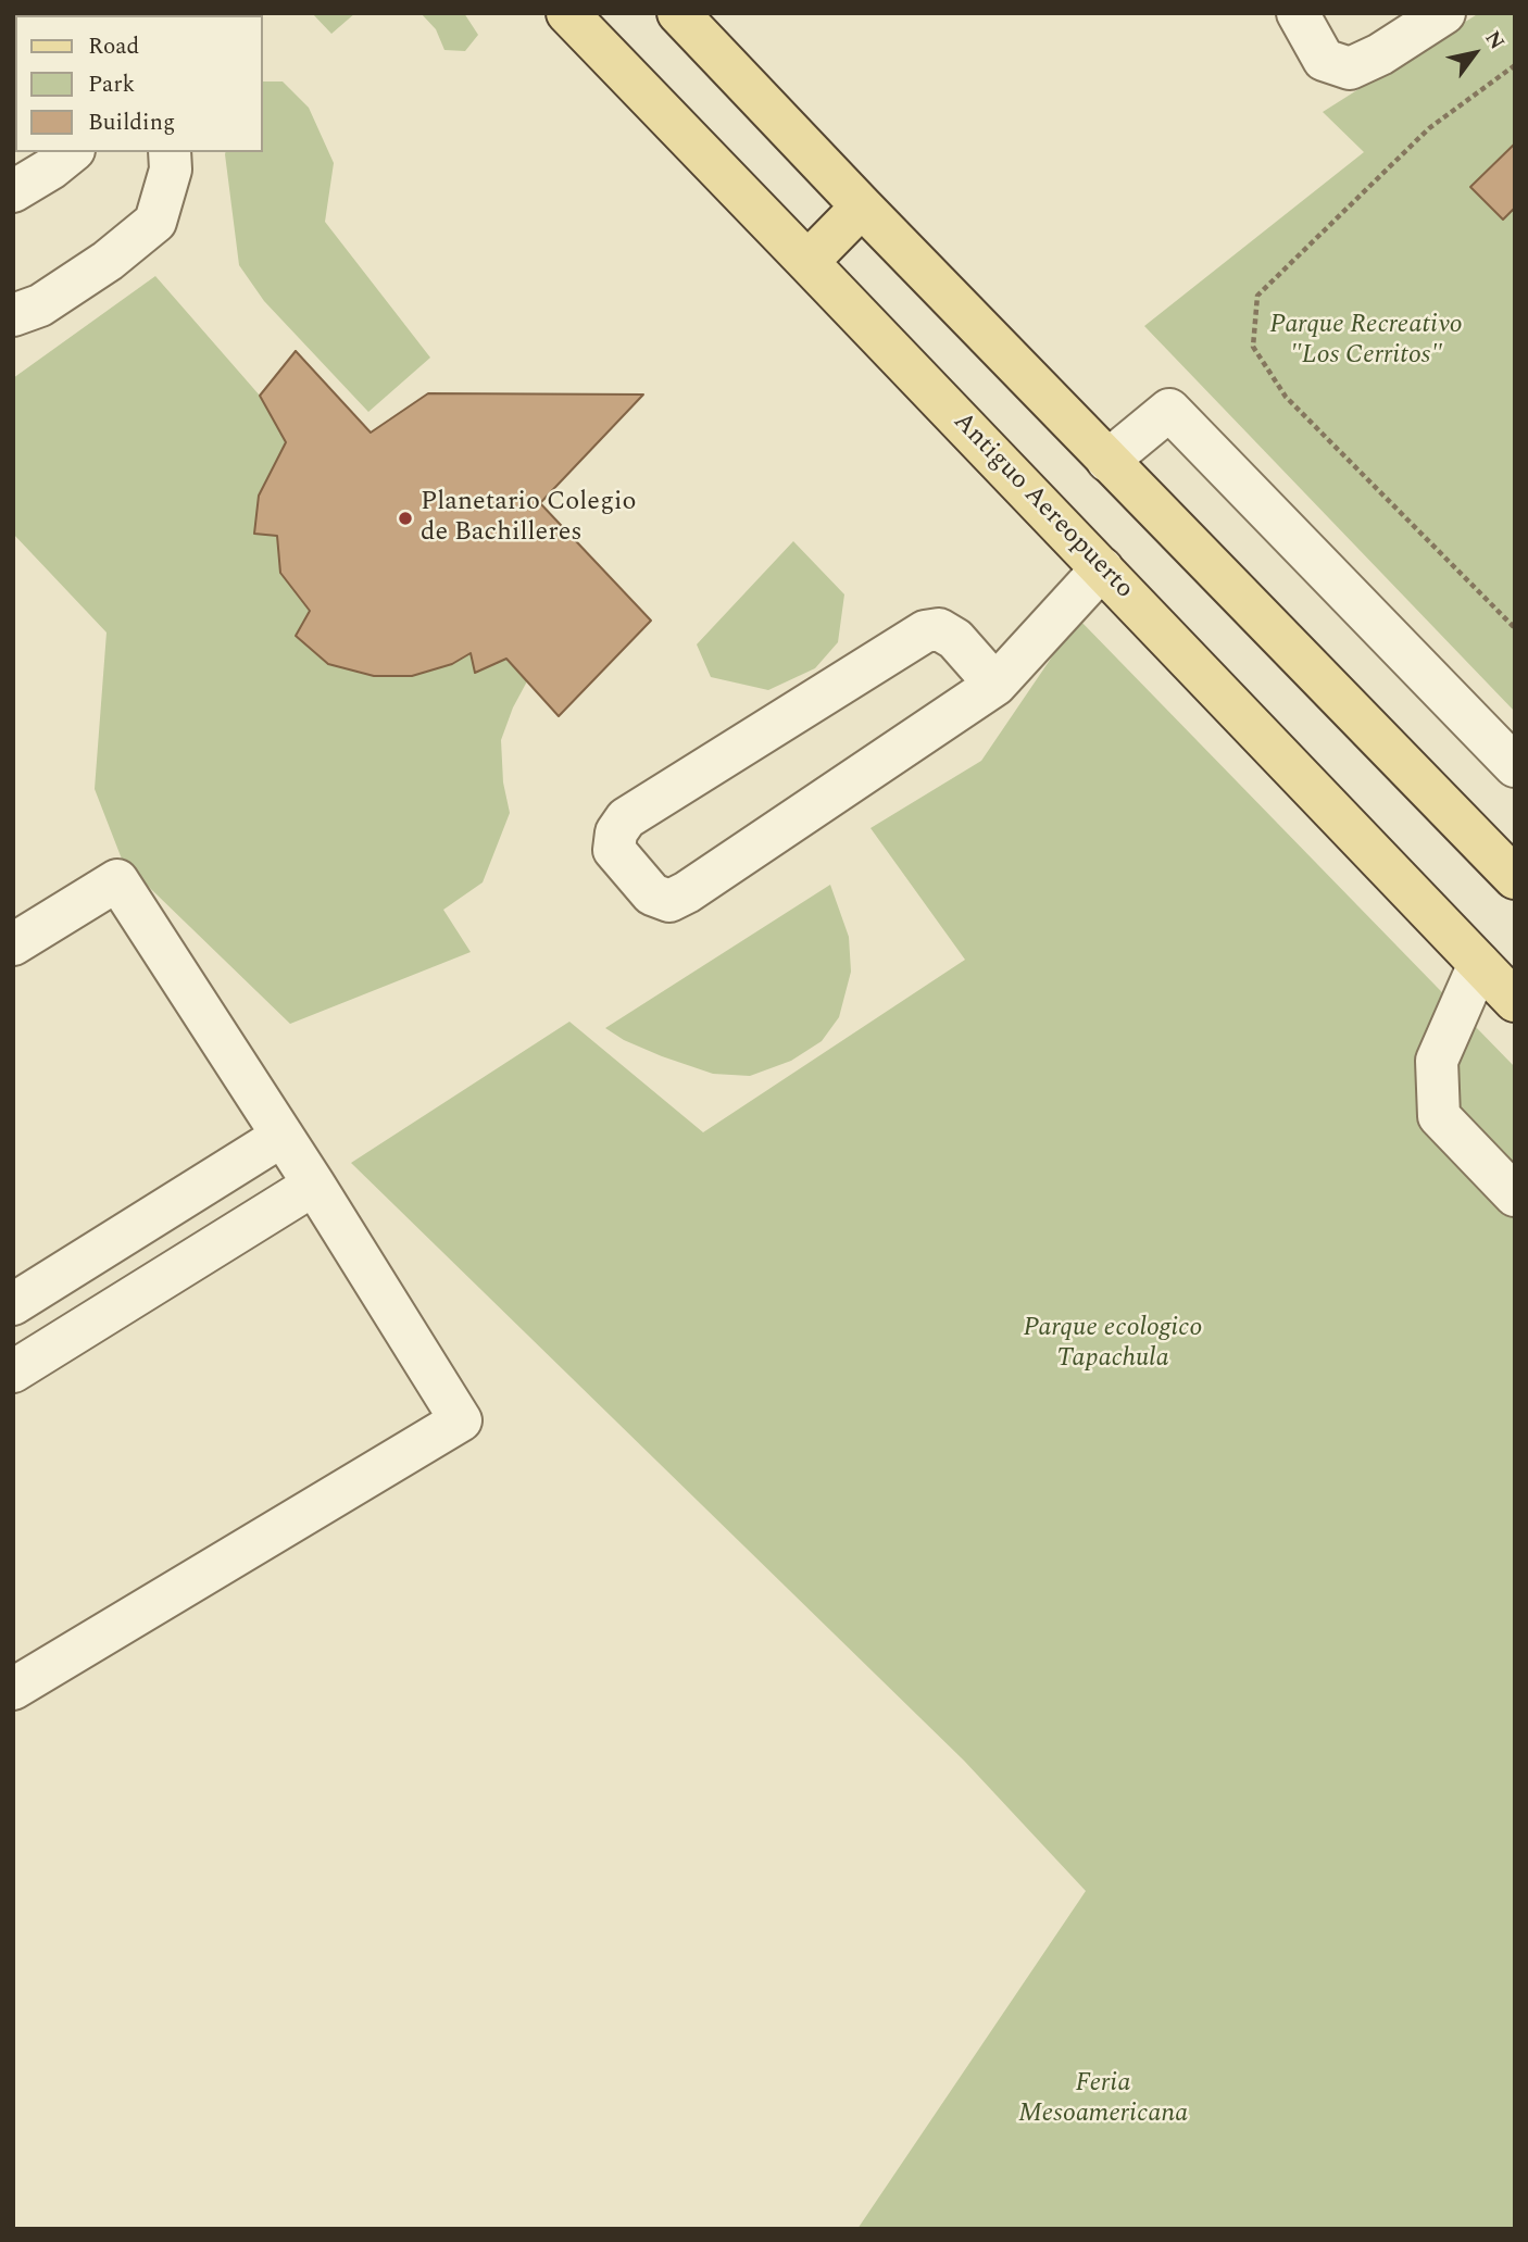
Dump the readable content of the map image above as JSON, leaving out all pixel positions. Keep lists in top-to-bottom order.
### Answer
{
  "streets": {
    "main road": ["Antiguo Aereopuerto"]
  },
  "parks": ["Parque Recreativo \"Los Cerritos\"", "Parque ecologico Tapachula", "Feria Mesoamericana"],
  "places": ["Planetario Colegio de Bachilleres"],
  "legend": ["Road", "Park", "Building"],
  "north": "top right"
}
